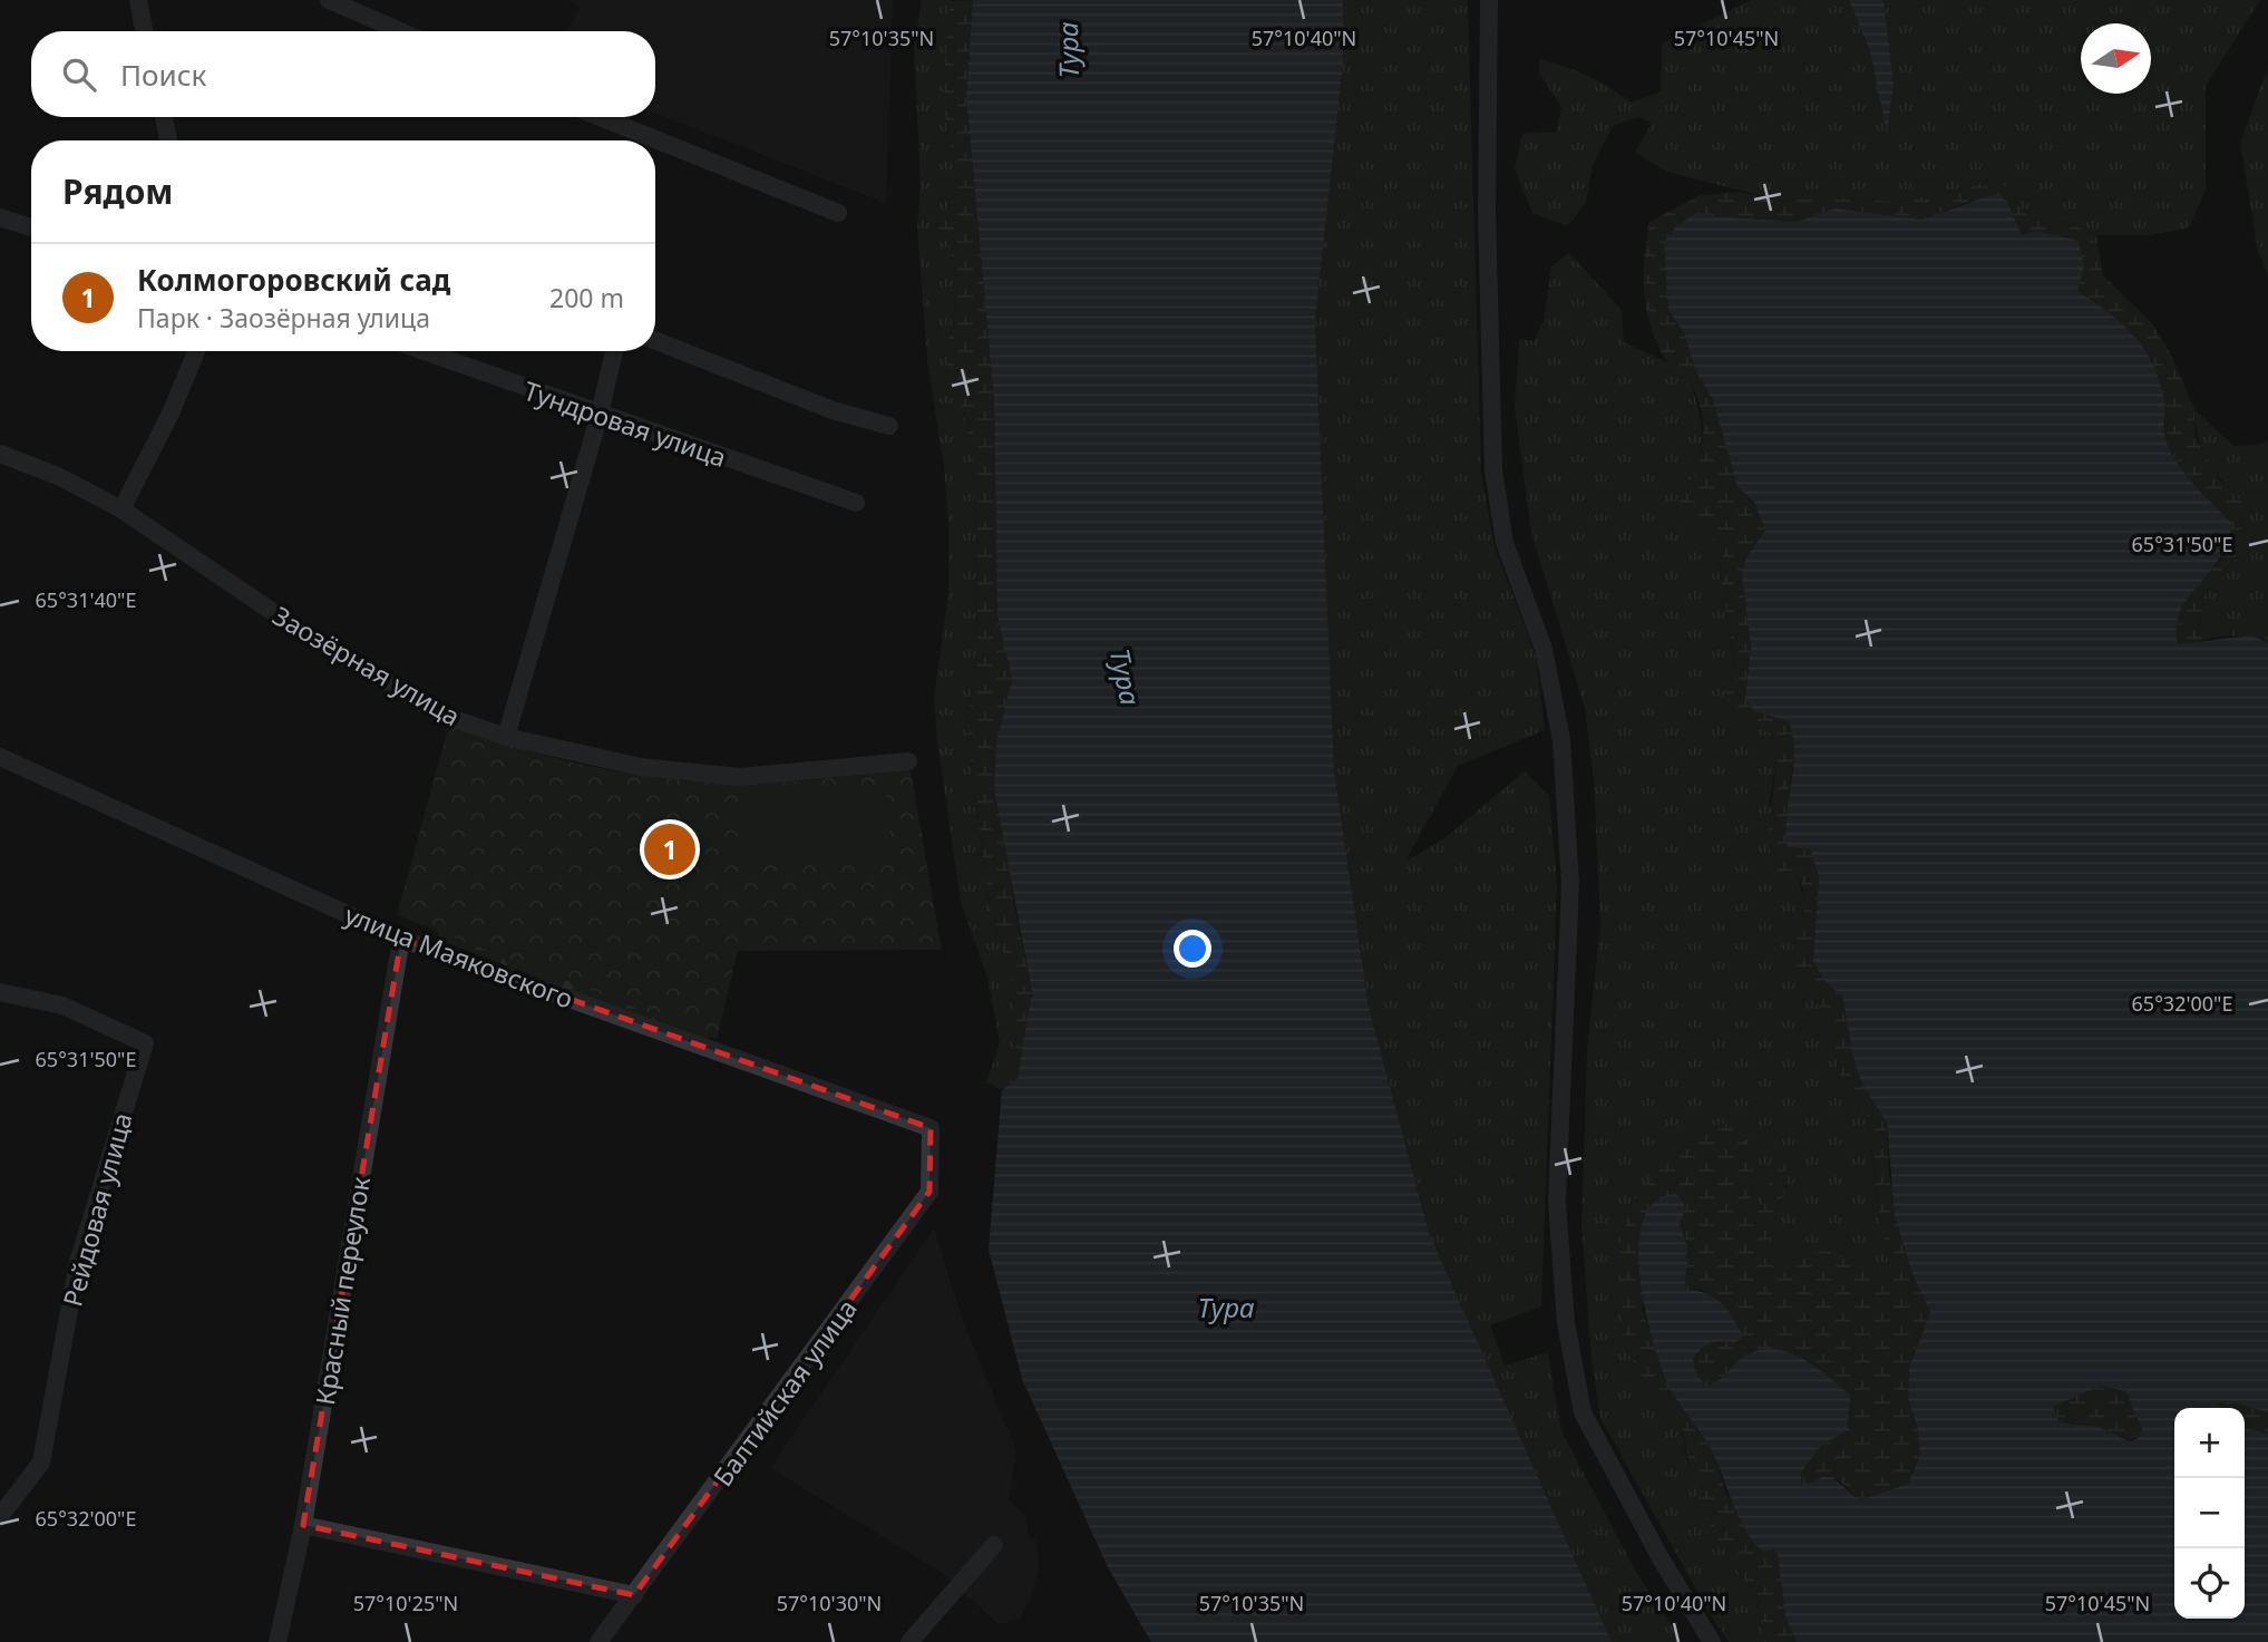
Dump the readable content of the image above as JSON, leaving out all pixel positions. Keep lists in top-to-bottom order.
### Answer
{
  "streets": {
    "street": [
      "Тундровая улица",
      "Заозёрная улица",
      "улица Маяковского",
      "Рейдовая улица",
      "Красный переулок",
      "Балтийская улица"
    ]
  },
  "crossings": [
    ["улица Маяковского", "Красный переулок"],
    ["улица Маяковского", "Балтийская улица"]
  ],
  "water": ["Тура"],
  "north": "right",
  "page": {
    "search": "Поиск",
    "heading": "Рядом",
    "list": [
      {
        "mark": "1",
        "name": "Колмогоровский сад",
        "note": "Парк · Заозёрная улица",
        "value": "200 m"
      }
    ],
    "pins": "1",
    "map_buttons": ["+", "−"]
  },
  "coordinates": [
    "57°10'35\"N",
    "57°10'40\"N",
    "57°10'45\"N",
    "65°31'50\"E",
    "65°31'40\"E",
    "65°32'00\"E",
    "57°10'25\"N",
    "57°10'30\"N"
  ]
}
